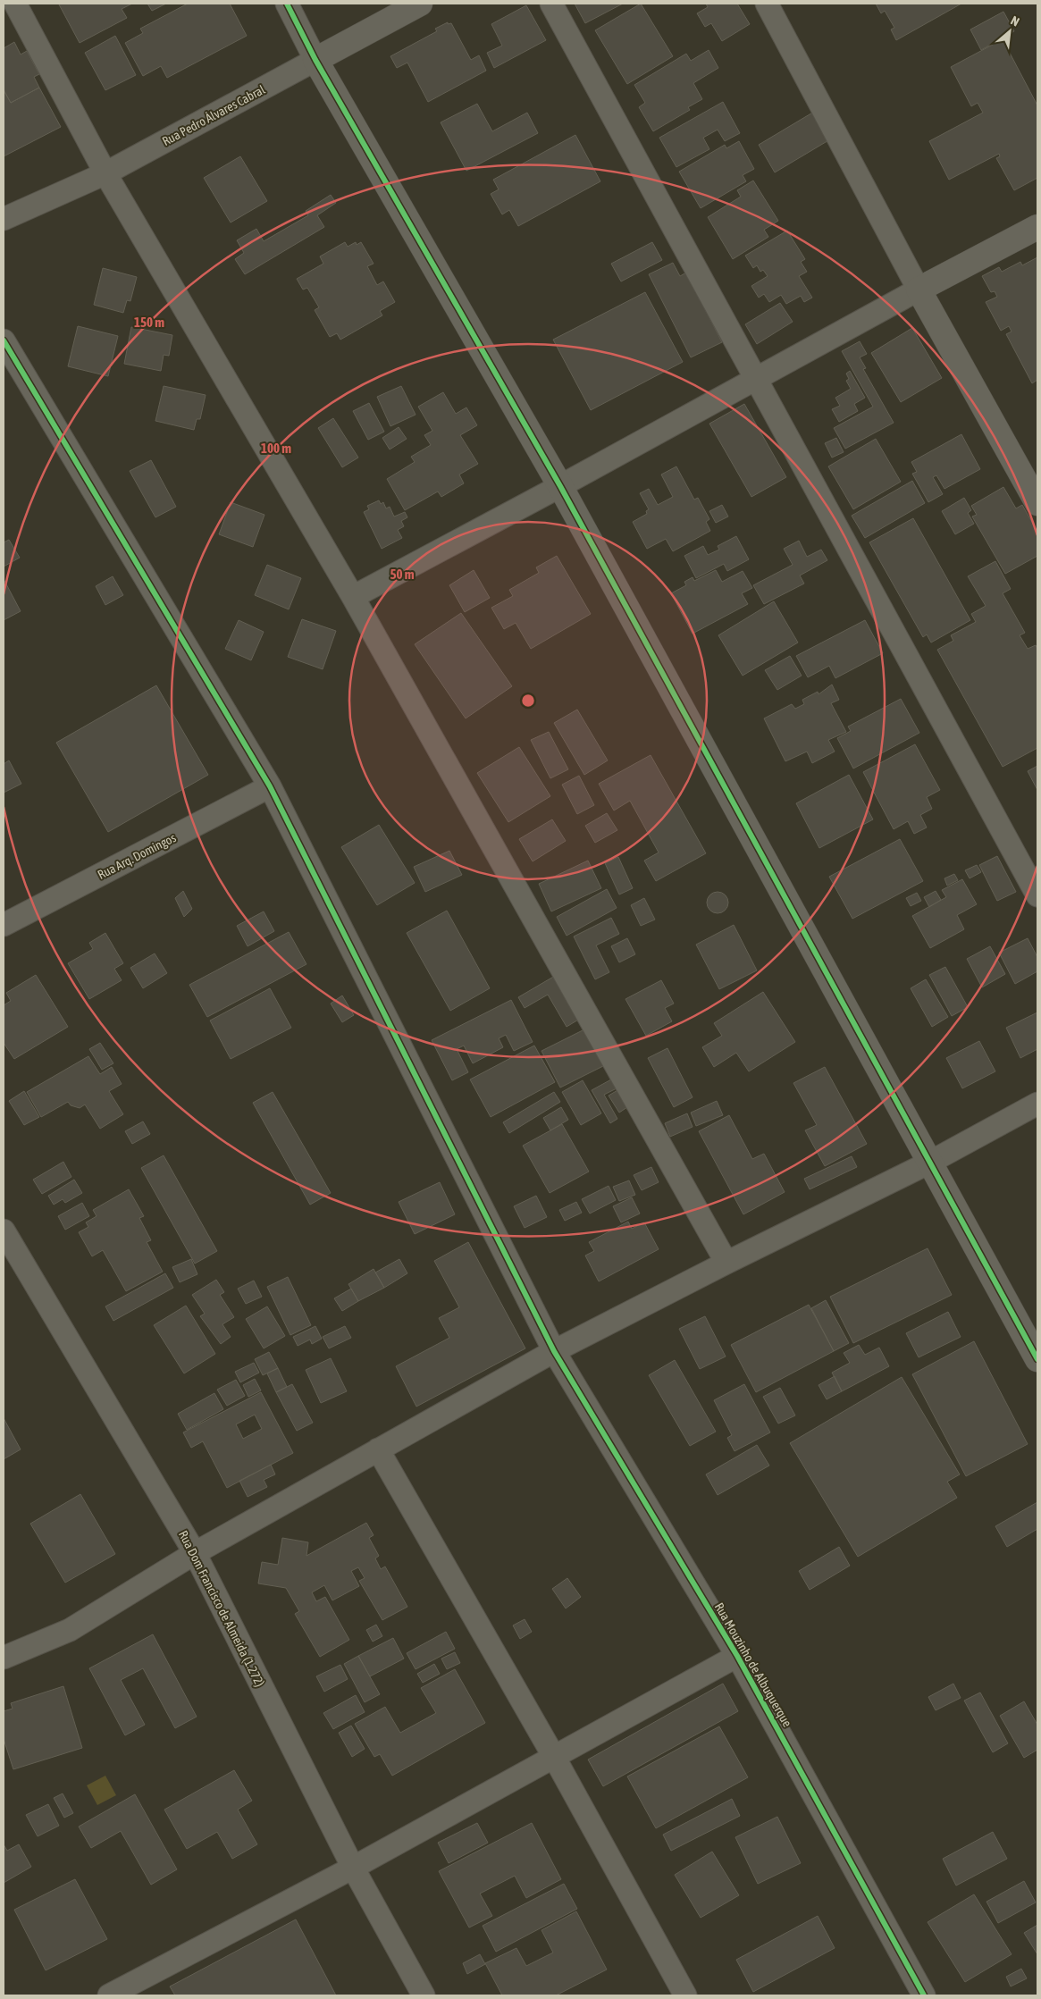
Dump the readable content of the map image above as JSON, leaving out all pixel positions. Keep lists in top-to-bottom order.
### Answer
{
  "streets": {
    "street": [
      "Rua Pedro Álvares Cabral",
      "Rua Arq. Domingos",
      "Rua Dom Francisco de Almeida (1.272)",
      "Rua Mouzinho de Albuquerque"
    ]
  },
  "crossings": [
    ["Rua Arq. Domingos", "Rua Mouzinho de Albuquerque"]
  ],
  "north": "top right",
  "rings": ["150 m", "100 m", "50 m"]
}
